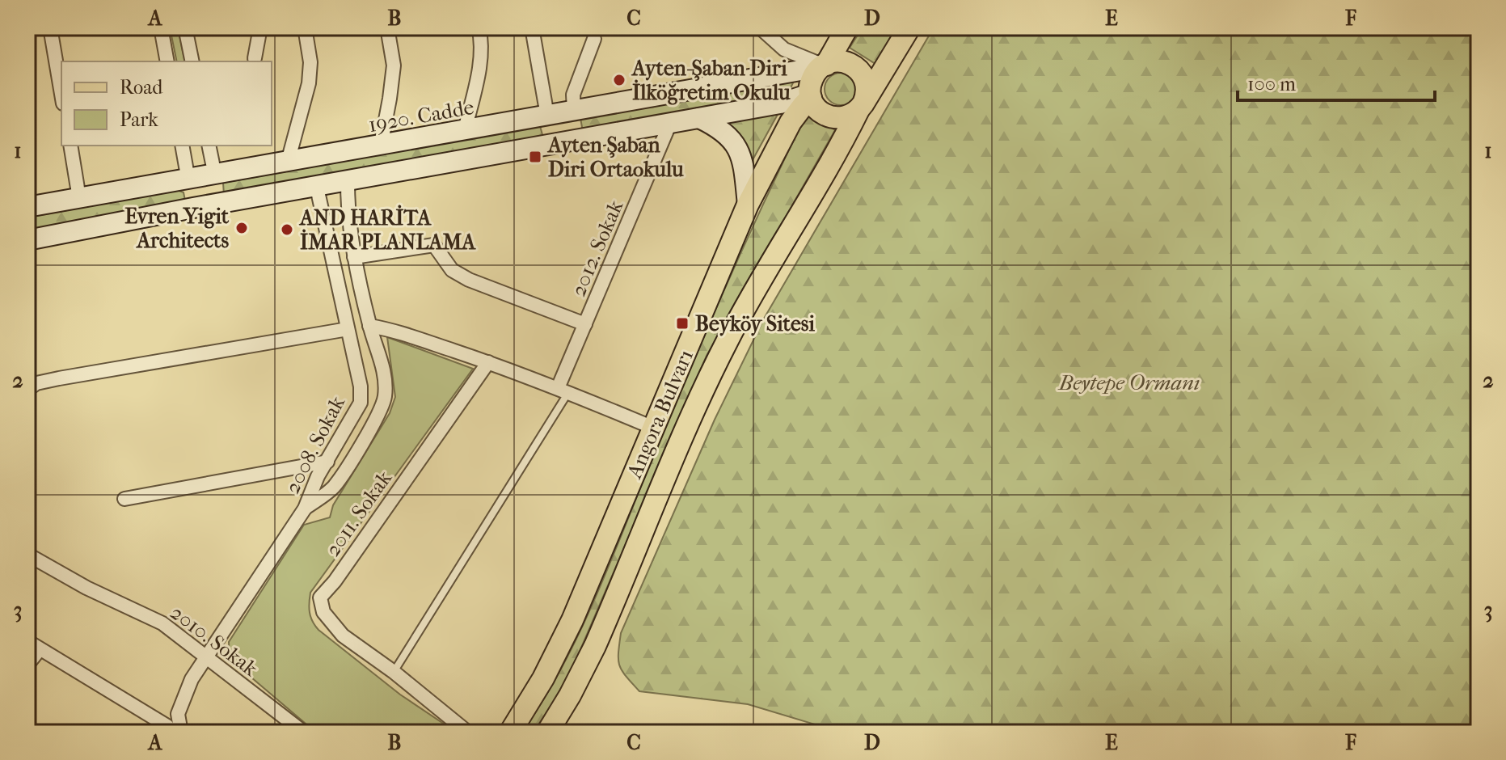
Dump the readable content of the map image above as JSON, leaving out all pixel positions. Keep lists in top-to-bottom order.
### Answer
{
  "streets": {
    "main road": ["1920. Cadde", "Angora Bulvarı"],
    "street": [
      "2012. Sokak",
      "2008. Sokak",
      "2011. Sokak",
      "2010. Sokak"
    ]
  },
  "crossings": [
    ["1920. Cadde", "Angora Bulvarı"],
    ["2008. Sokak", "2010. Sokak"]
  ],
  "parks": ["Beytepe Ormanı"],
  "places": {
    "other": ["Ayten-Şaban Diri İlköğretim Okulu", "Evren Yigit Architects", "AND HARİTA İMAR PLANLAMA"],
    "transit": ["Ayten Şaban Diri Ortaokulu", "Beyköy Sitesi"]
  },
  "legend": ["Road", "Park"],
  "scale_bar": "100 m",
  "grid": {
    "columns": [
      "A",
      "B",
      "C",
      "D",
      "E",
      "F"
    ],
    "rows": ["1", "2", "3"]
  }
}
